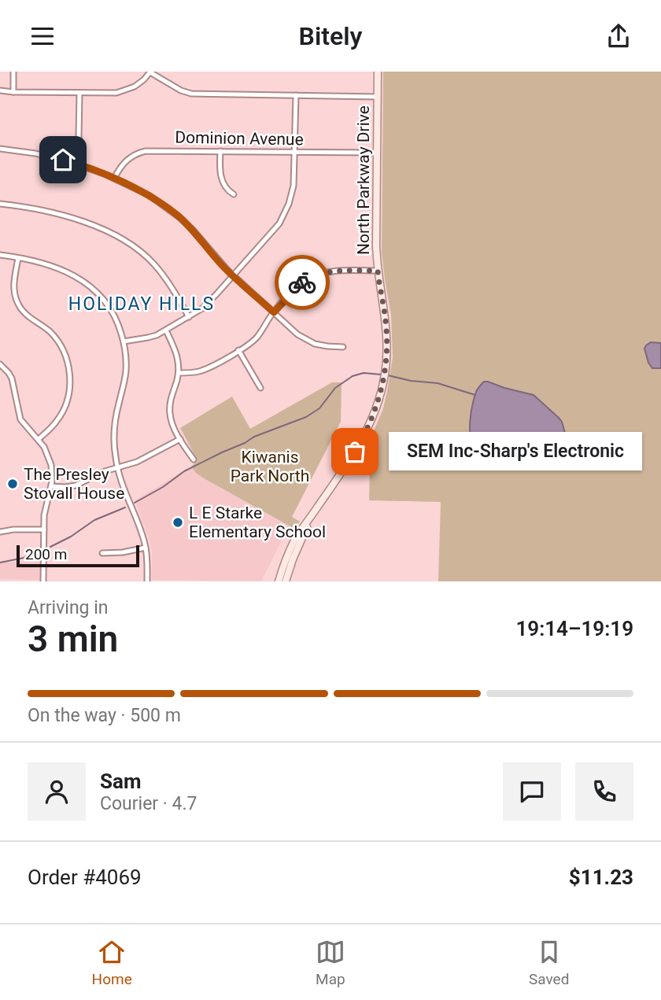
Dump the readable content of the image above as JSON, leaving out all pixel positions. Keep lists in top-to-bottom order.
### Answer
{
  "streets": {
    "main road": ["North Parkway Drive"],
    "street": ["Dominion Avenue"]
  },
  "crossings": [
    ["Dominion Avenue", "North Parkway Drive"]
  ],
  "districts": ["HOLIDAY HILLS"],
  "parks": ["Kiwanis Park North"],
  "places": ["SEM Inc-Sharp's Electronic", "The Presley Stovall House", "L E Starke Elementary School"],
  "scale_bar": "200 m",
  "page": {
    "header": "Bitely",
    "bubble": "SEM Inc-Sharp's Electronic",
    "scale": "200 m",
    "heading": ["3 min", "Arriving in", "19:14–19:19"],
    "panel": [
      "Sam",
      "Courier · 4.7",
      "Order #4069",
      "$11.23"
    ],
    "bar": "On the way · 500 m",
    "tabs": ["Home", "Map", "Saved"]
  }
}
